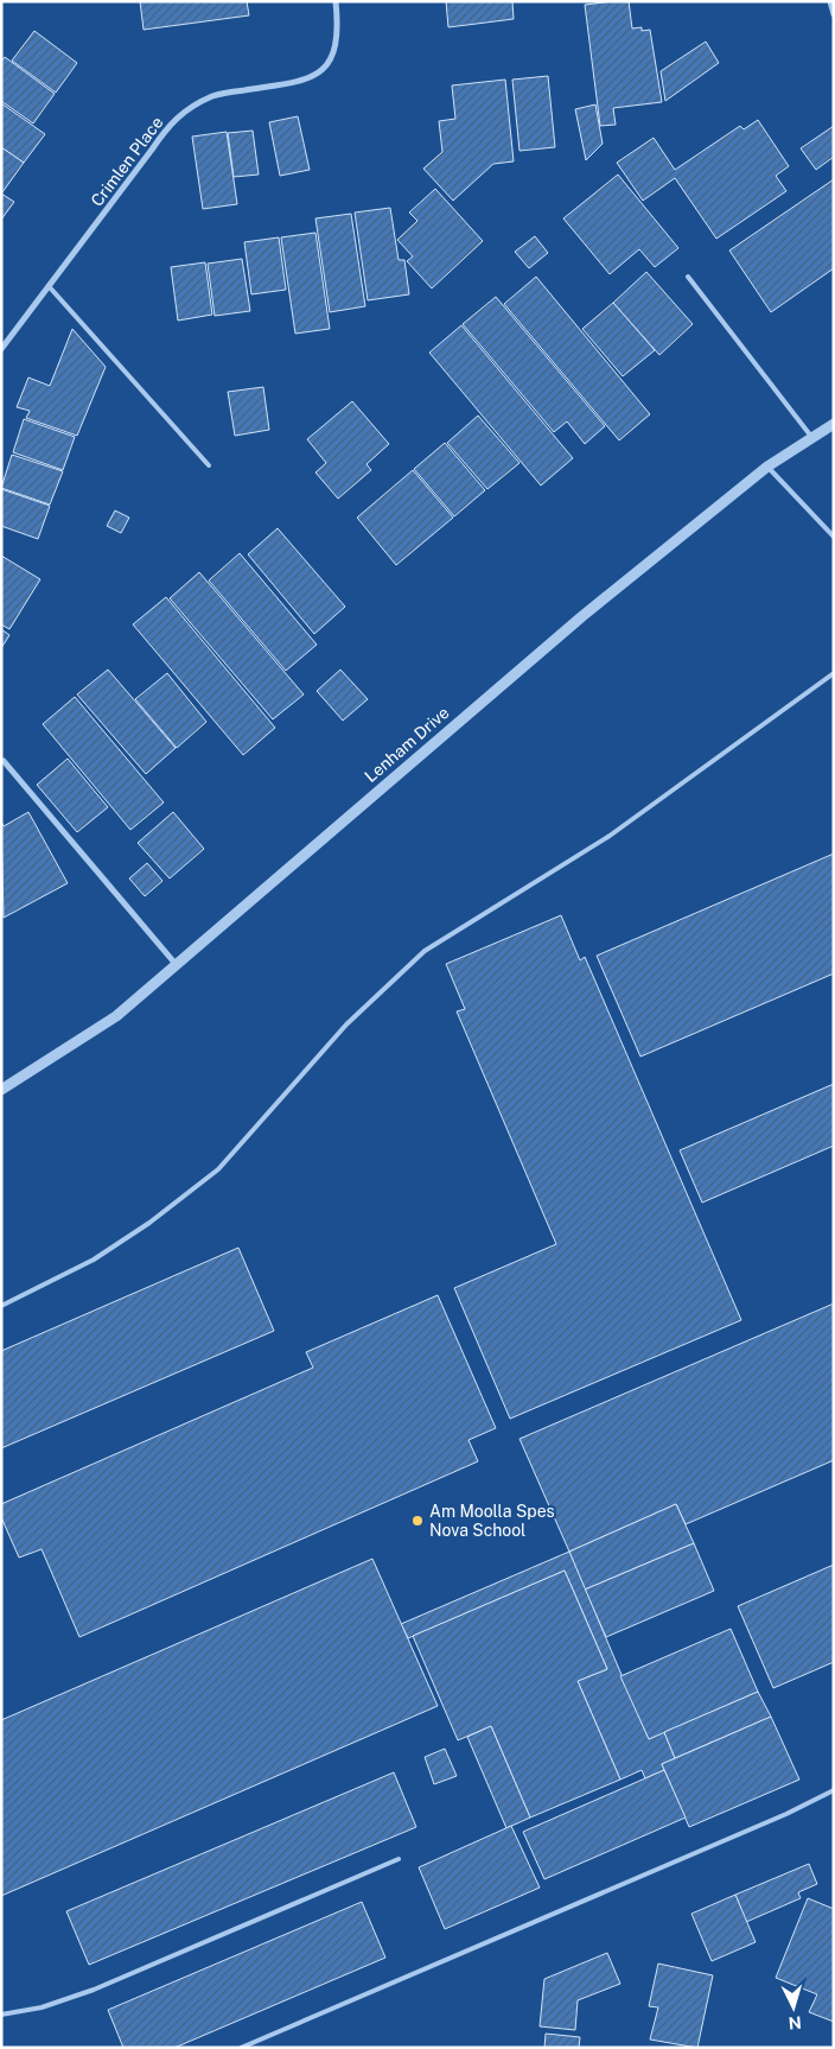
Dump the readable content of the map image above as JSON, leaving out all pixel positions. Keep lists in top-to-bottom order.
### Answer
{
  "streets": {
    "street": ["Crimlen Place", "Lenham Drive"]
  },
  "places": ["Am Moolla Spes Nova School"],
  "north": "bottom"
}
